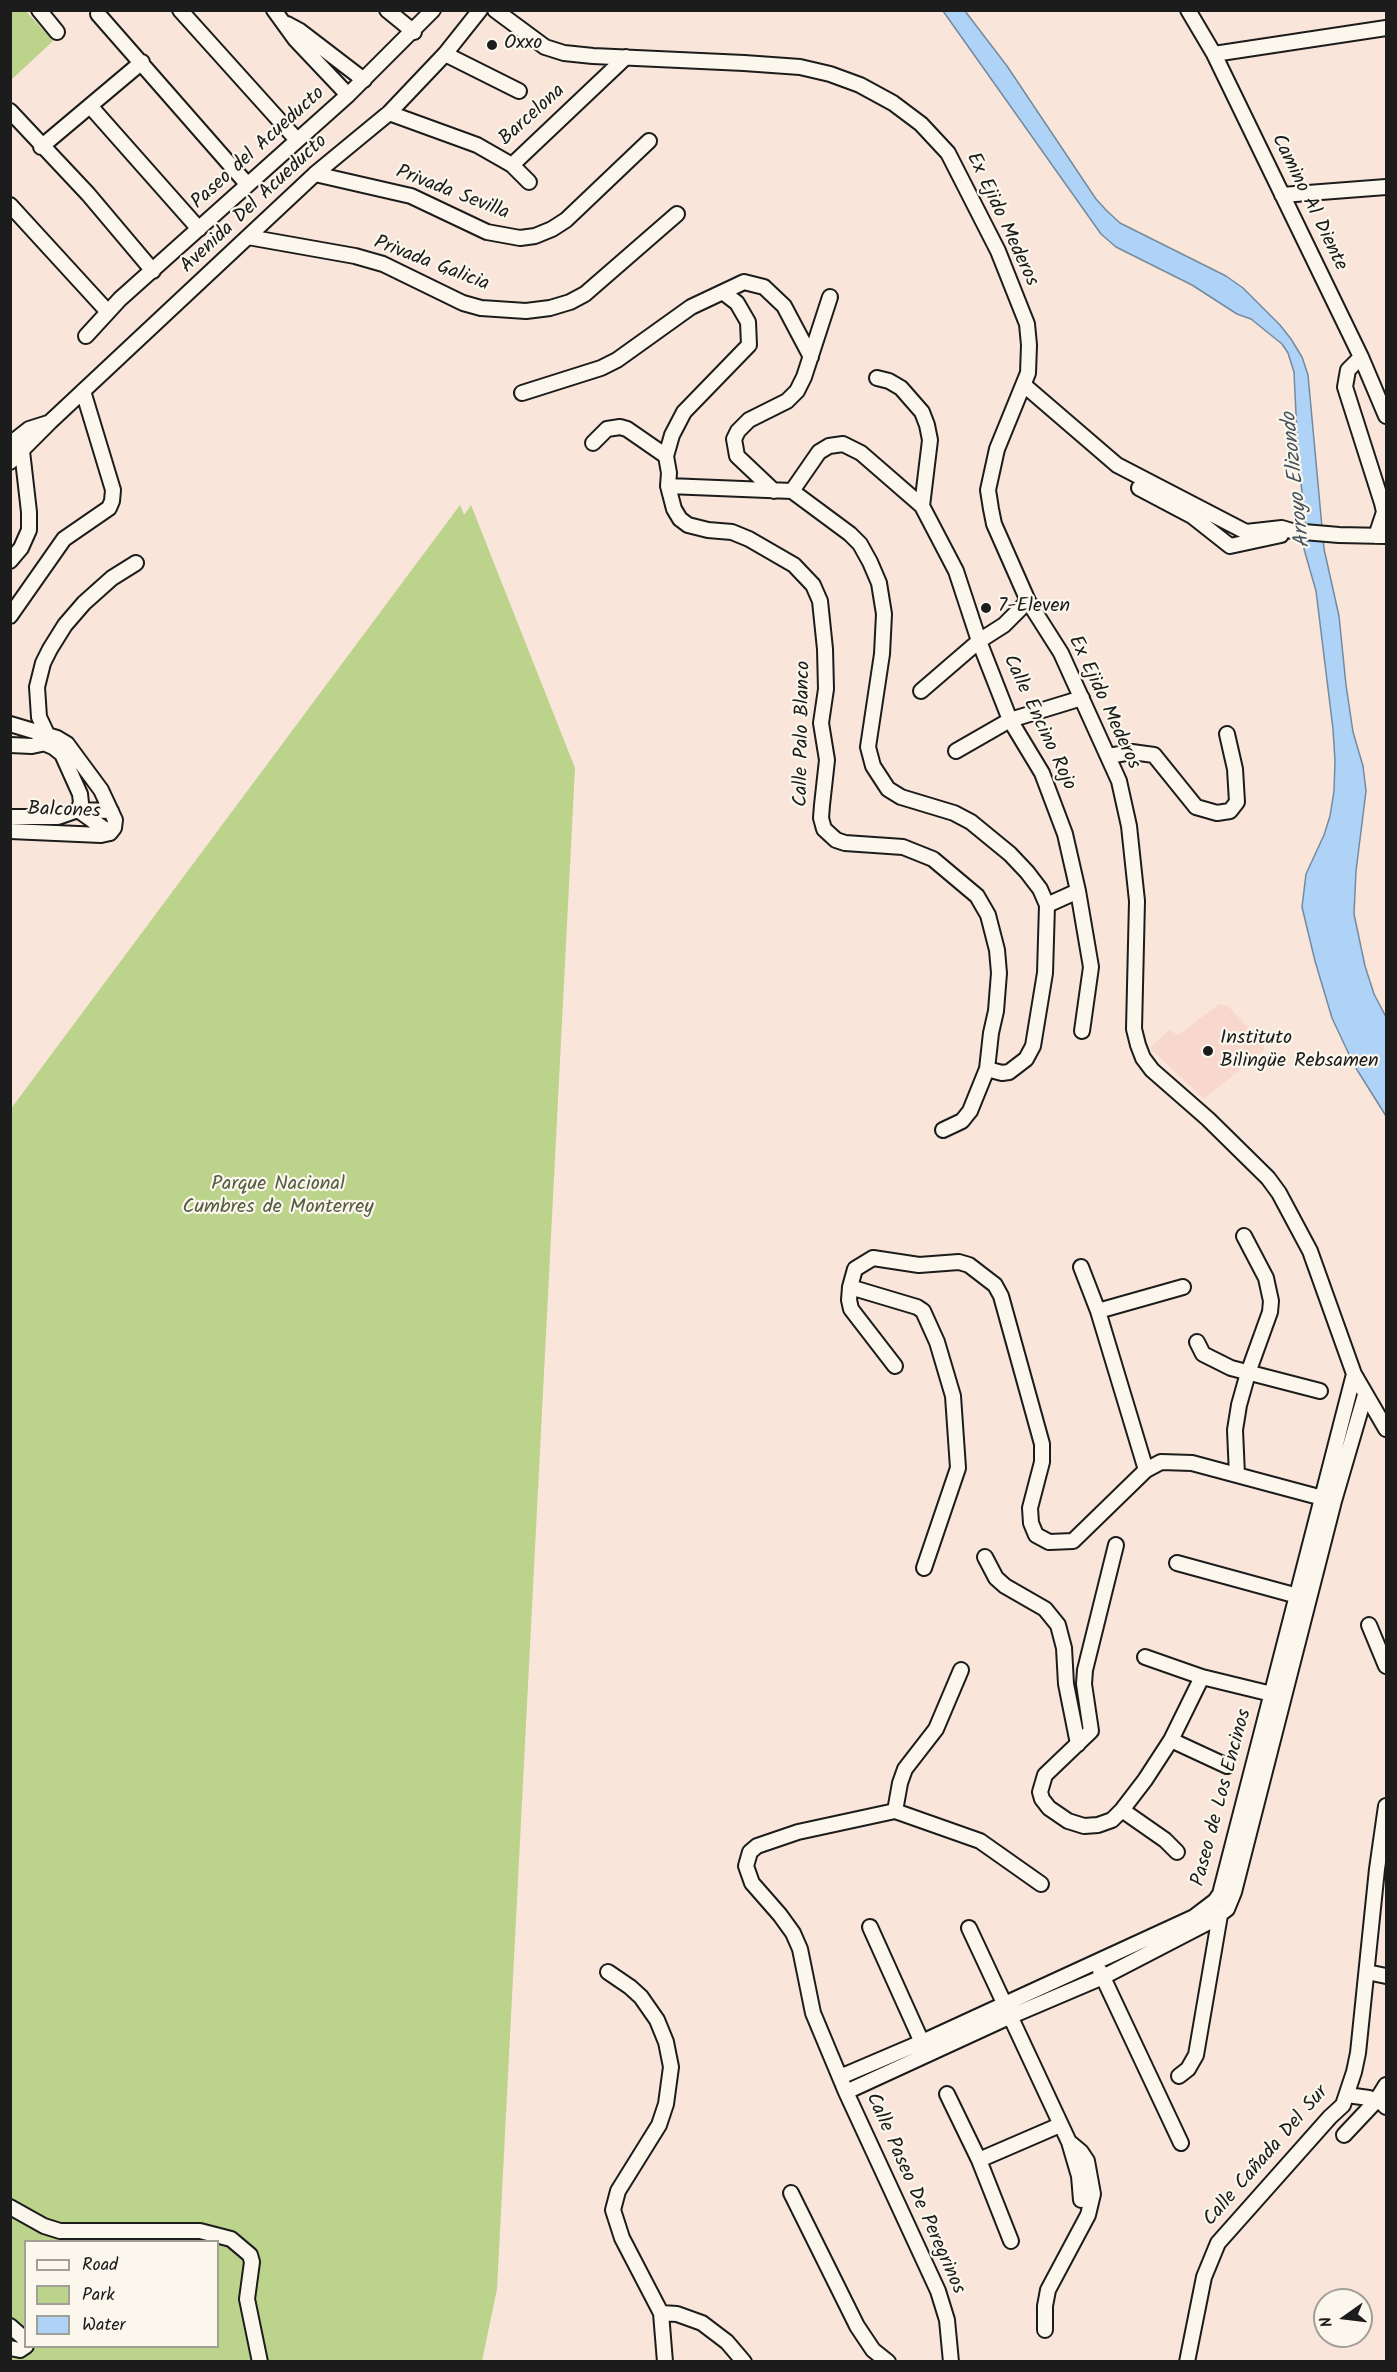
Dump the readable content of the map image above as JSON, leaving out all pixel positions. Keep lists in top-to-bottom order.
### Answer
{
  "streets": {
    "street": [
      "Barcelona",
      "Paseo del Acueducto",
      "Privada Sevilla",
      "Camino Al Diente",
      "Avenida Del Acueducto",
      "Ex Ejido Mederos",
      "Privada Galicia",
      "Calle Encino Rojo",
      "Calle Palo Blanco",
      "Balcones",
      "Paseo de Los Encinos",
      "Calle Cañada Del Sur",
      "Calle Paseo De Peregrinos"
    ]
  },
  "crossings": [
    ["Barcelona", "Avenida Del Acueducto"],
    ["Barcelona", "Ex Ejido Mederos"],
    ["Privada Sevilla", "Avenida Del Acueducto"],
    ["Avenida Del Acueducto", "Privada Galicia"],
    ["Ex Ejido Mederos", "Paseo de Los Encinos"],
    ["Paseo de Los Encinos", "Calle Paseo De Peregrinos"]
  ],
  "water": ["Arroyo Elizondo"],
  "parks": ["Parque Nacional Cumbres de Monterrey"],
  "places": ["Oxxo", "7-Eleven", "Instituto Bilingüe Rebsamen"],
  "legend": ["Road", "Park", "Water"],
  "north": "left"
}
